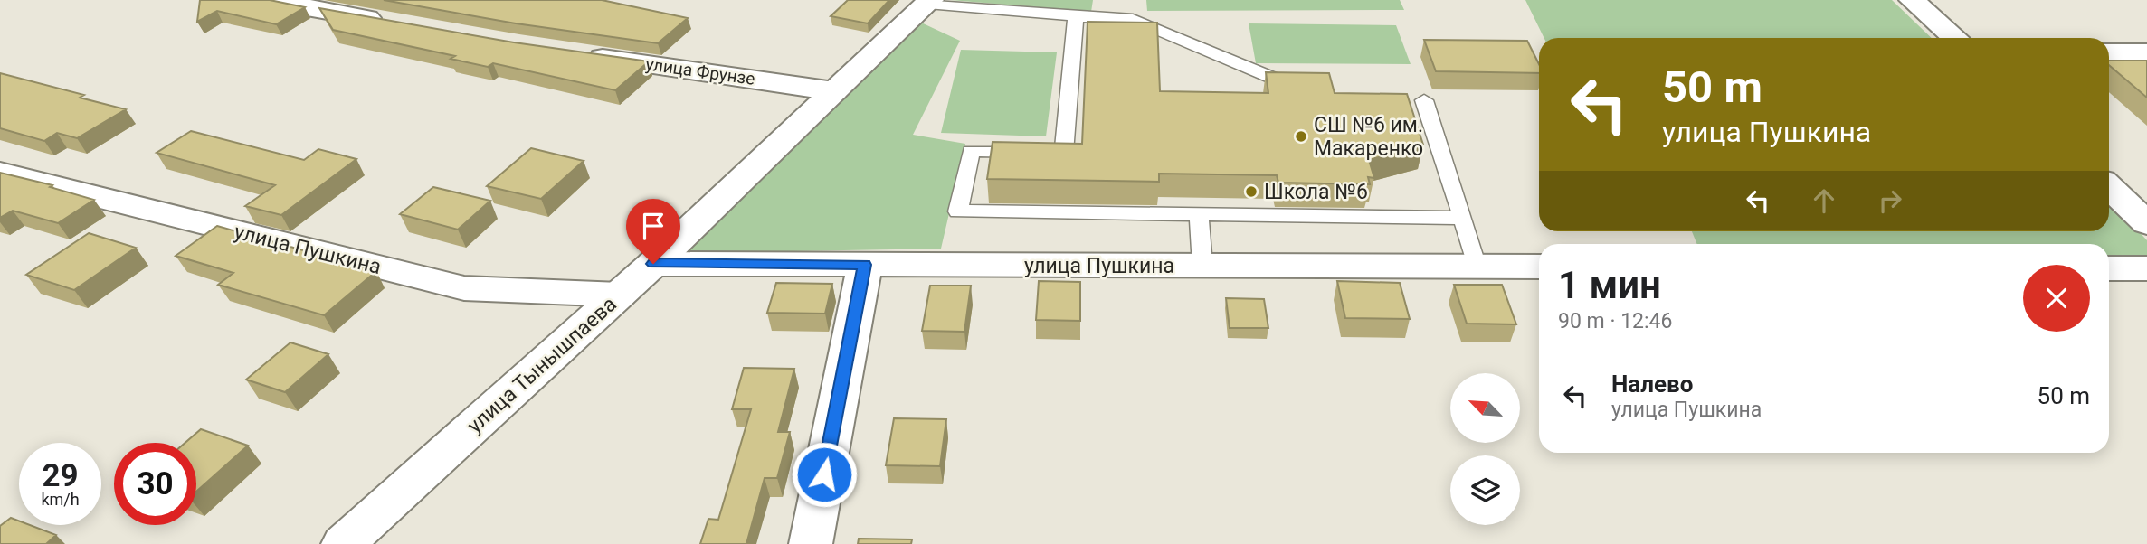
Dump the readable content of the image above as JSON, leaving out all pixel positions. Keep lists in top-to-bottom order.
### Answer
{
  "streets": {
    "street": ["улица Фрунзе", "улица Пушкина", "улица Тынышпаева"]
  },
  "crossings": [
    ["улица Фрунзе", "улица Тынышпаева"],
    ["улица Пушкина", "улица Тынышпаева"]
  ],
  "places": ["СШ №6 им. Макаренко", "Школа №6"],
  "north": "top left",
  "page": {
    "turn": ["50 m", "улица Пушкина"],
    "heading": ["1 мин", "90 m · 12:46"],
    "list": [
      {
        "name": "Налево",
        "note": "улица Пушкина",
        "value": "50 m"
      }
    ],
    "speed": "29 km/h",
    "limit": "30"
  }
}
